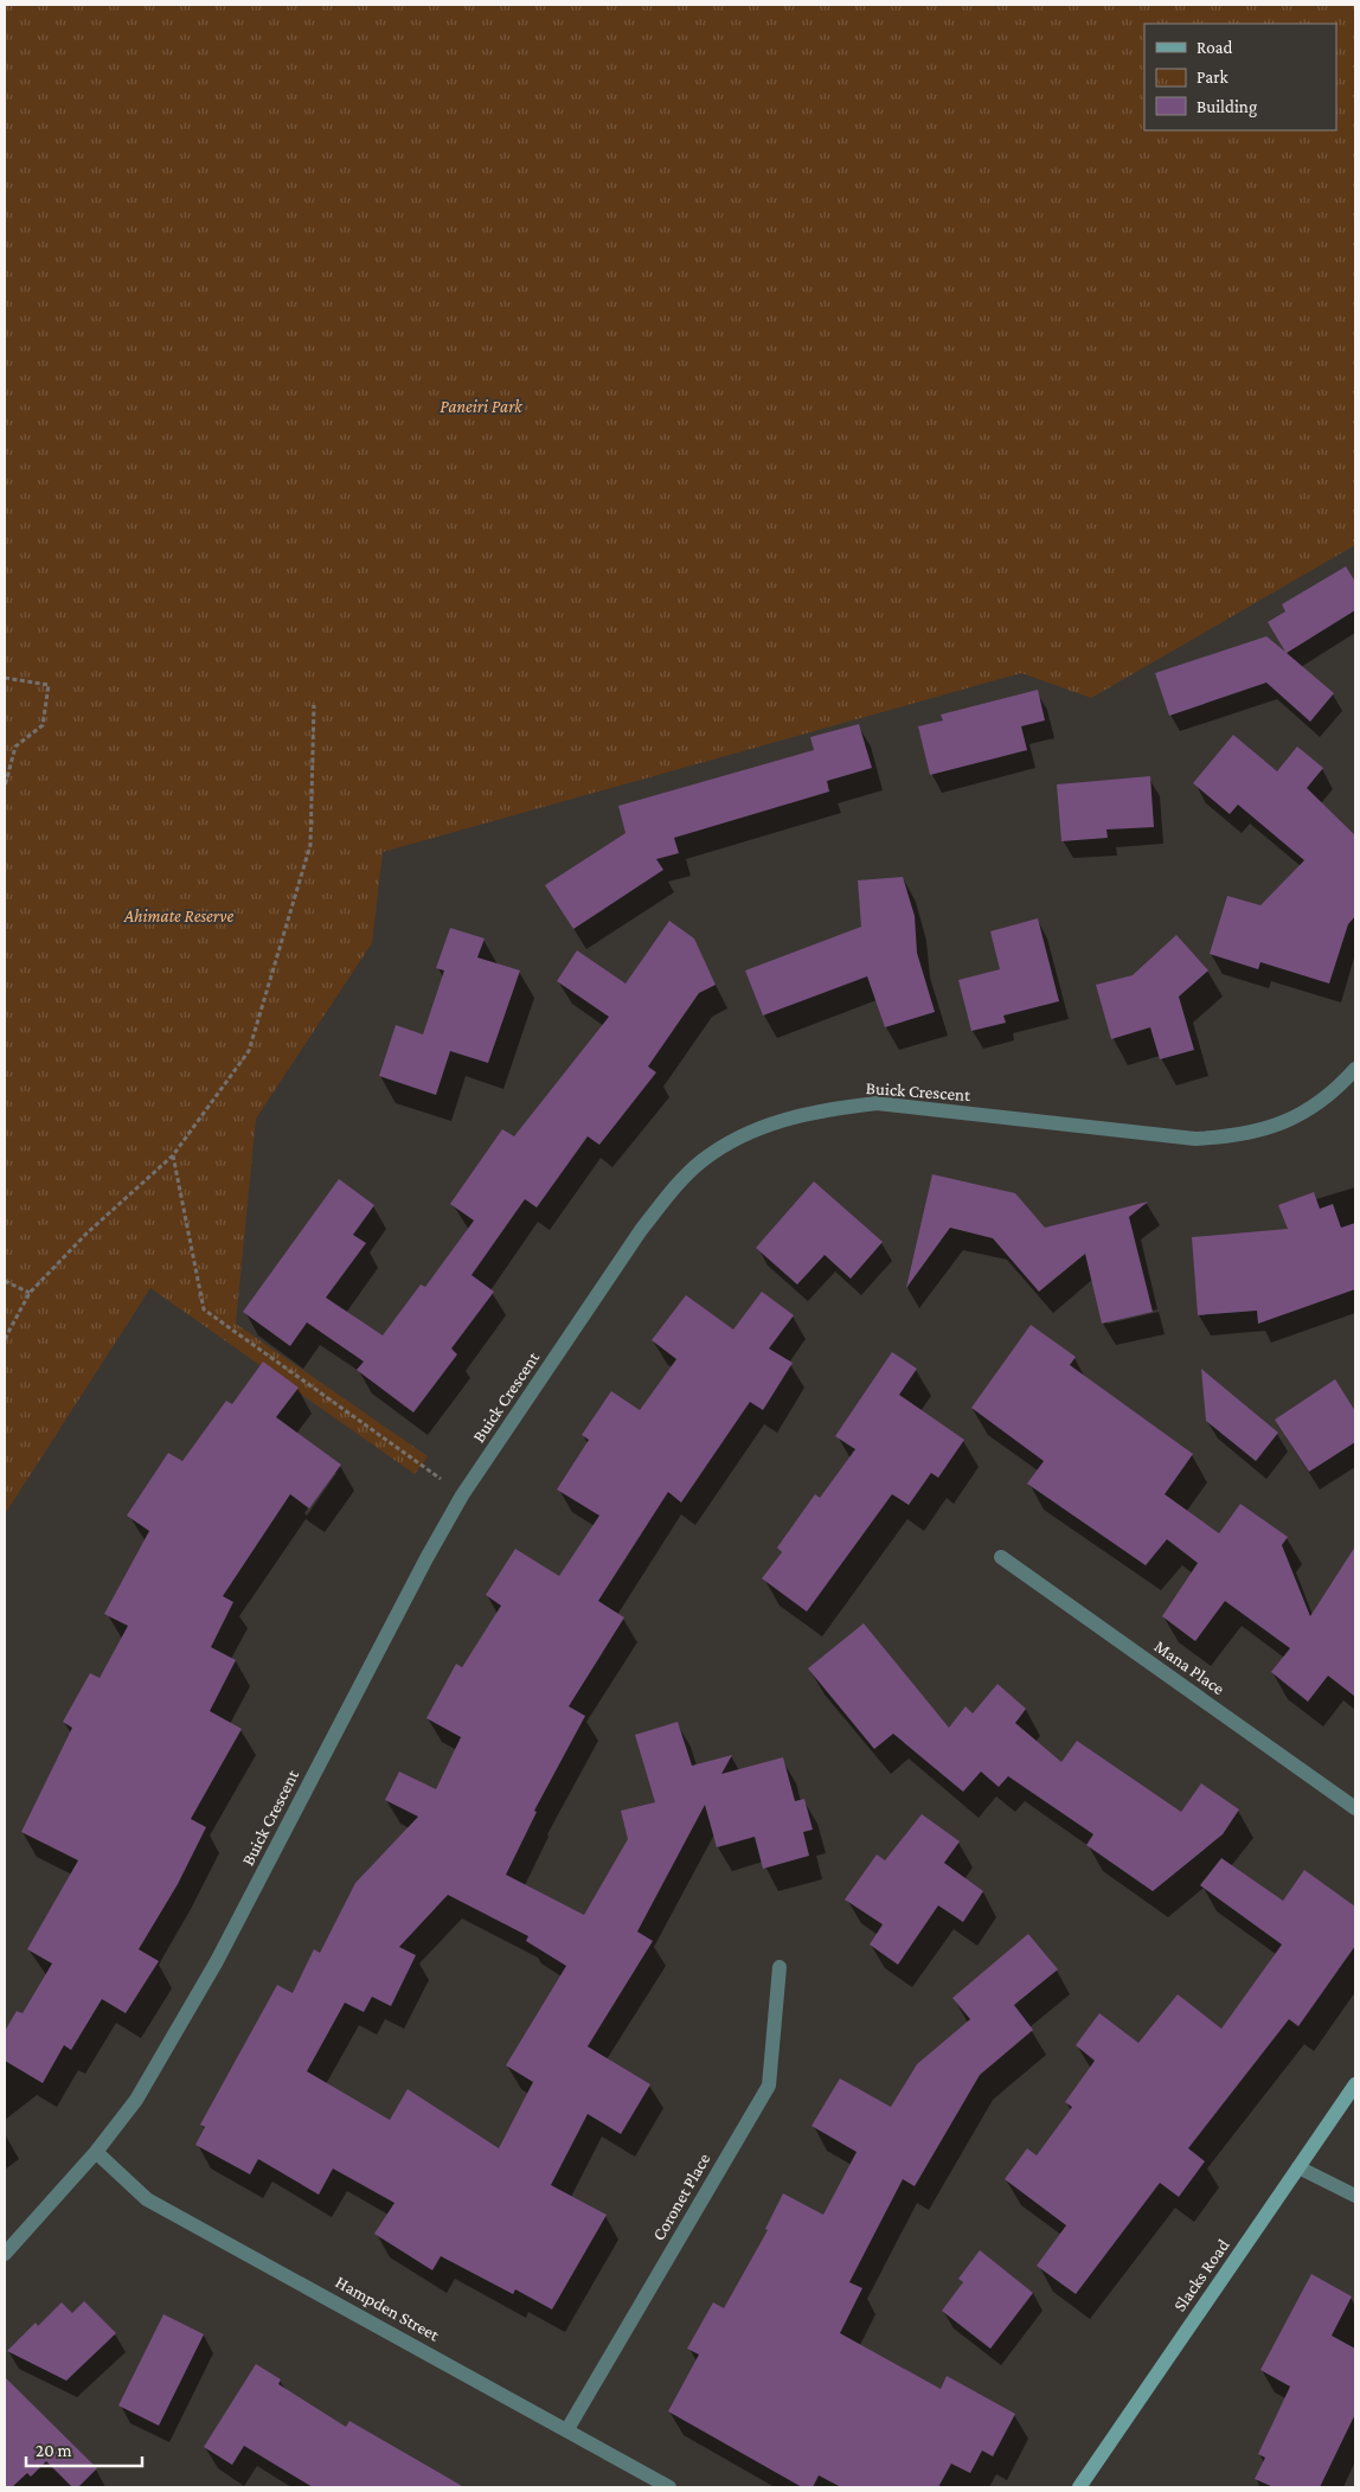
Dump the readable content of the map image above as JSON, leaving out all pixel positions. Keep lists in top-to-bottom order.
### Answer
{
  "streets": {
    "street": [
      "Buick Crescent",
      "Mana Place",
      "Coronet Place",
      "Slacks Road",
      "Hampden Street"
    ]
  },
  "crossings": [
    ["Buick Crescent", "Hampden Street"],
    ["Coronet Place", "Hampden Street"]
  ],
  "parks": ["Paneiri Park", "Ahimate Reserve"],
  "legend": ["Road", "Park", "Building"],
  "scale_bar": "20 m"
}
